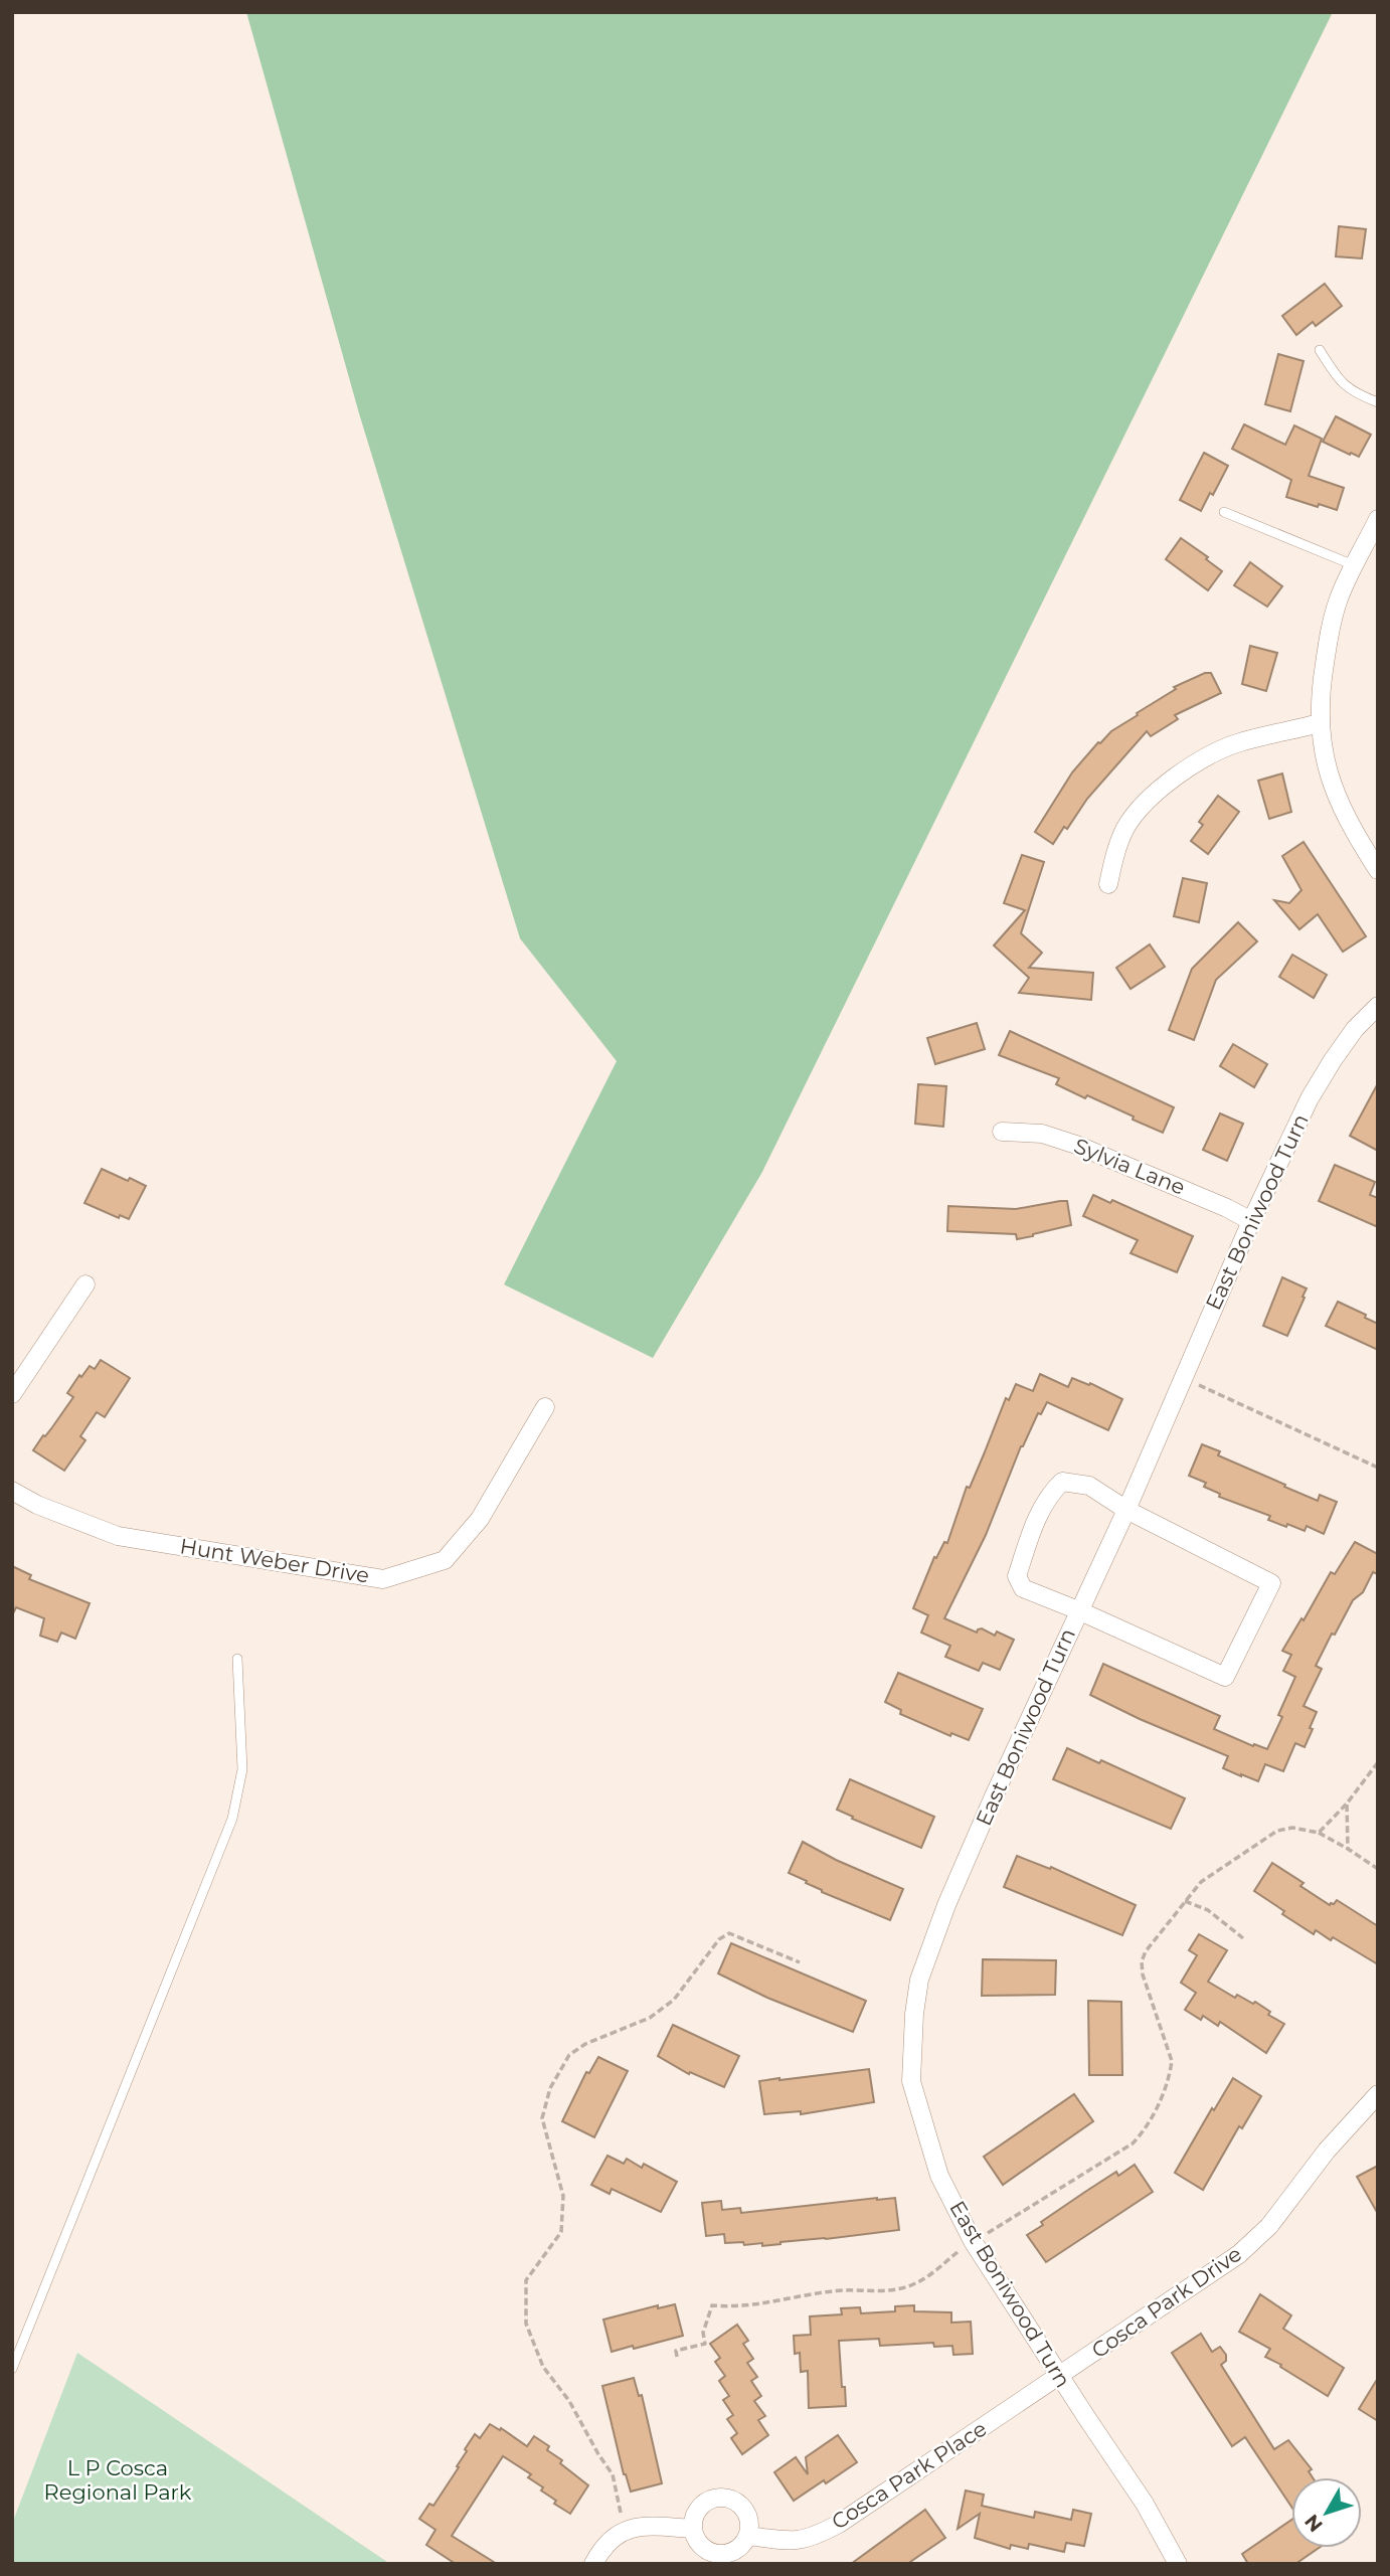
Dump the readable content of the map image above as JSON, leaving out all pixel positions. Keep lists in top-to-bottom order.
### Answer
{
  "streets": {
    "street": [
      "Sylvia Lane",
      "East Boniwood Turn",
      "Hunt Weber Drive",
      "Cosca Park Drive",
      "Cosca Park Place"
    ]
  },
  "crossings": [
    ["Sylvia Lane", "East Boniwood Turn"],
    ["East Boniwood Turn", "Cosca Park Drive"],
    ["East Boniwood Turn", "Cosca Park Place"],
    ["Cosca Park Drive", "Cosca Park Place"]
  ],
  "parks": ["L P Cosca Regional Park"],
  "north": "bottom left"
}
